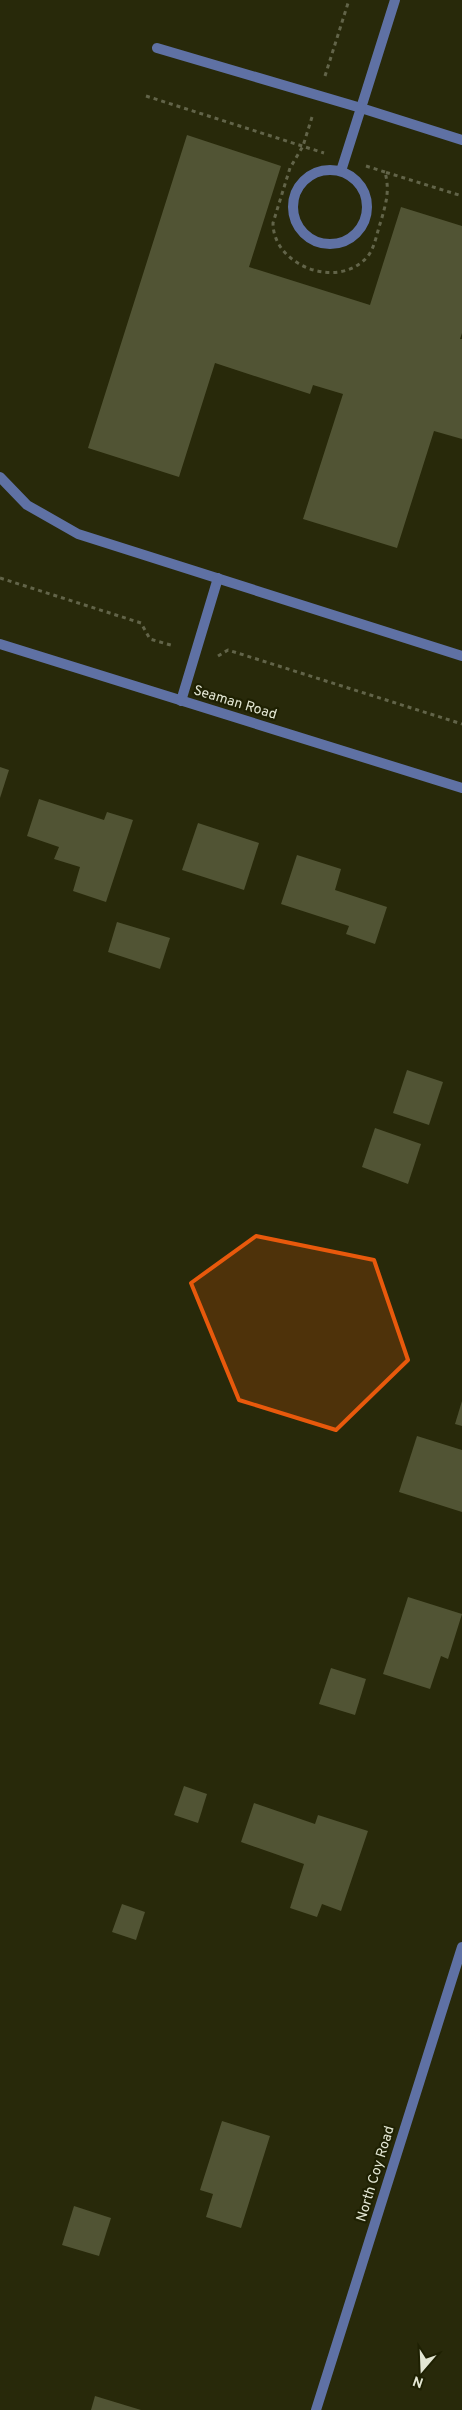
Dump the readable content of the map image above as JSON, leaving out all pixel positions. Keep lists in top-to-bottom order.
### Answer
{
  "streets": {
    "street": ["Seaman Road", "North Coy Road"]
  },
  "north": "bottom"
}
